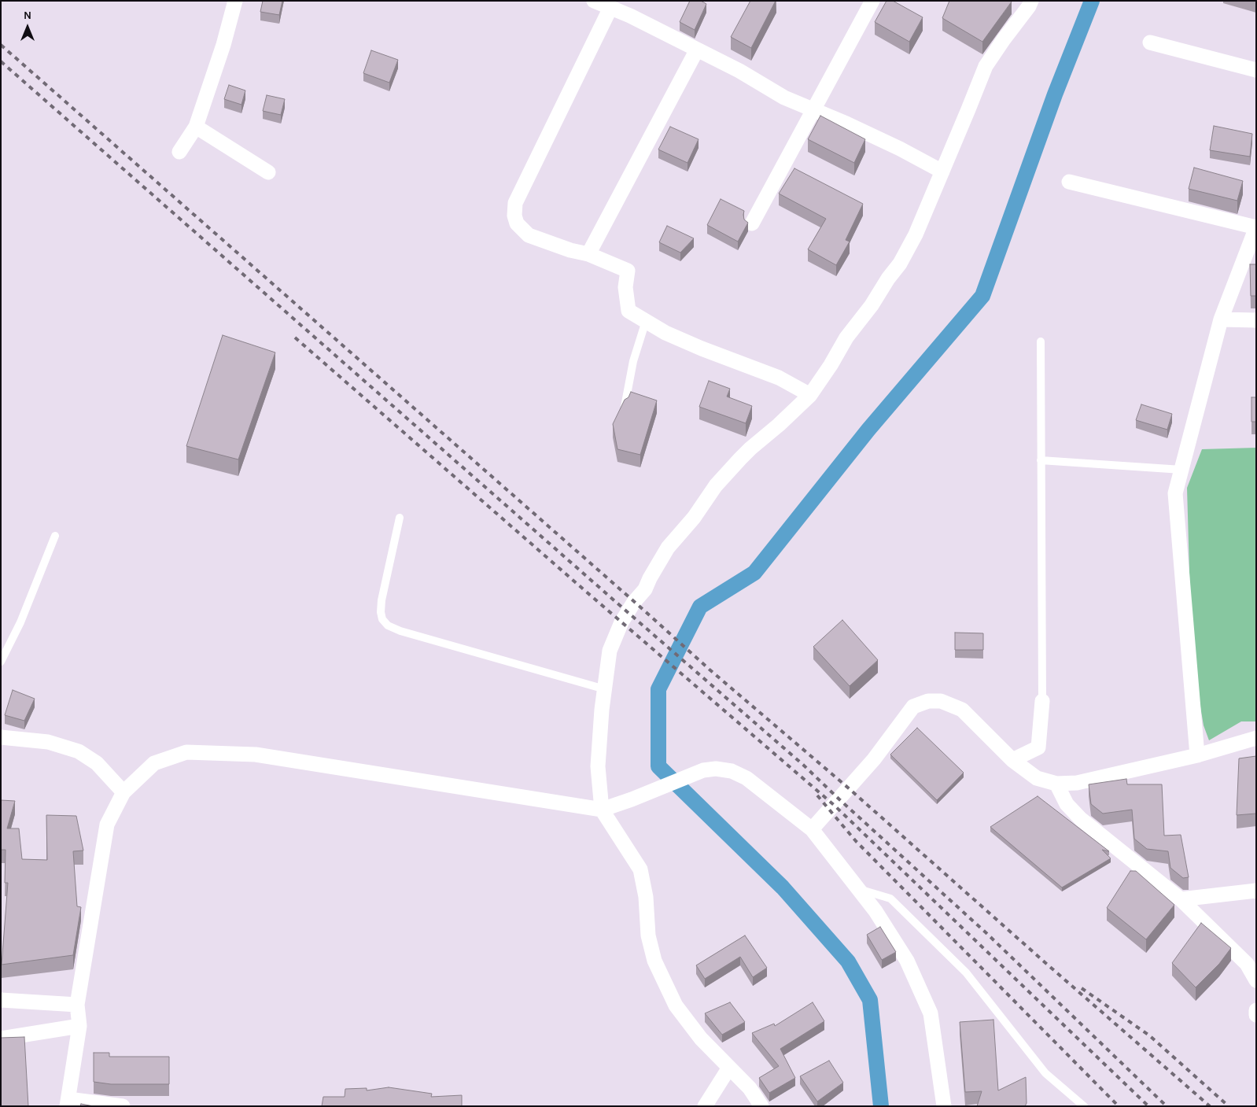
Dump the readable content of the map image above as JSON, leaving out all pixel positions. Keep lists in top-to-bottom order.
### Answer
{
  "north": "top"
}
